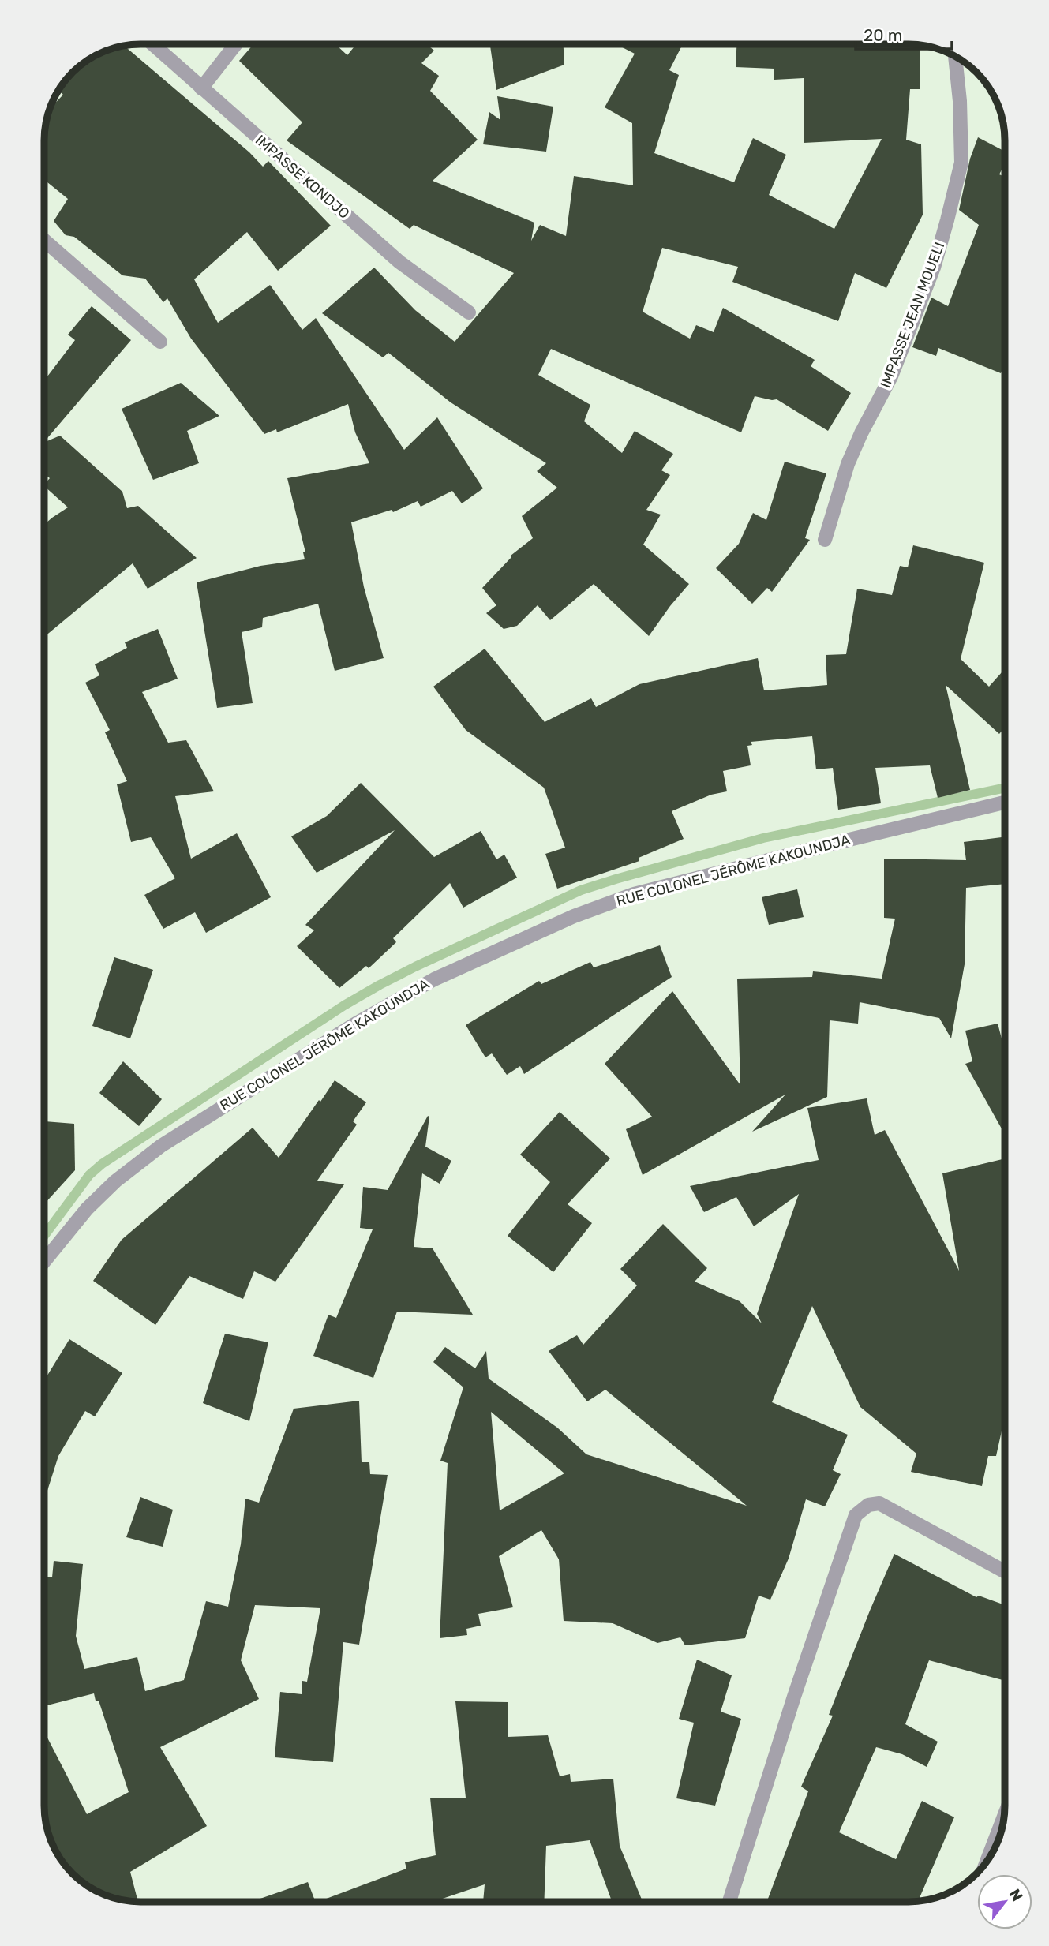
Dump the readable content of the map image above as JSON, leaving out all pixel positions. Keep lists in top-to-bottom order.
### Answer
{
  "streets": {
    "street": ["IMPASSE KONDJO", "IMPASSE JEAN MOUELI", "RUE COLONEL JÉRÔME KAKOUNDJA"]
  },
  "scale_bar": "20 m",
  "north": "top right"
}
